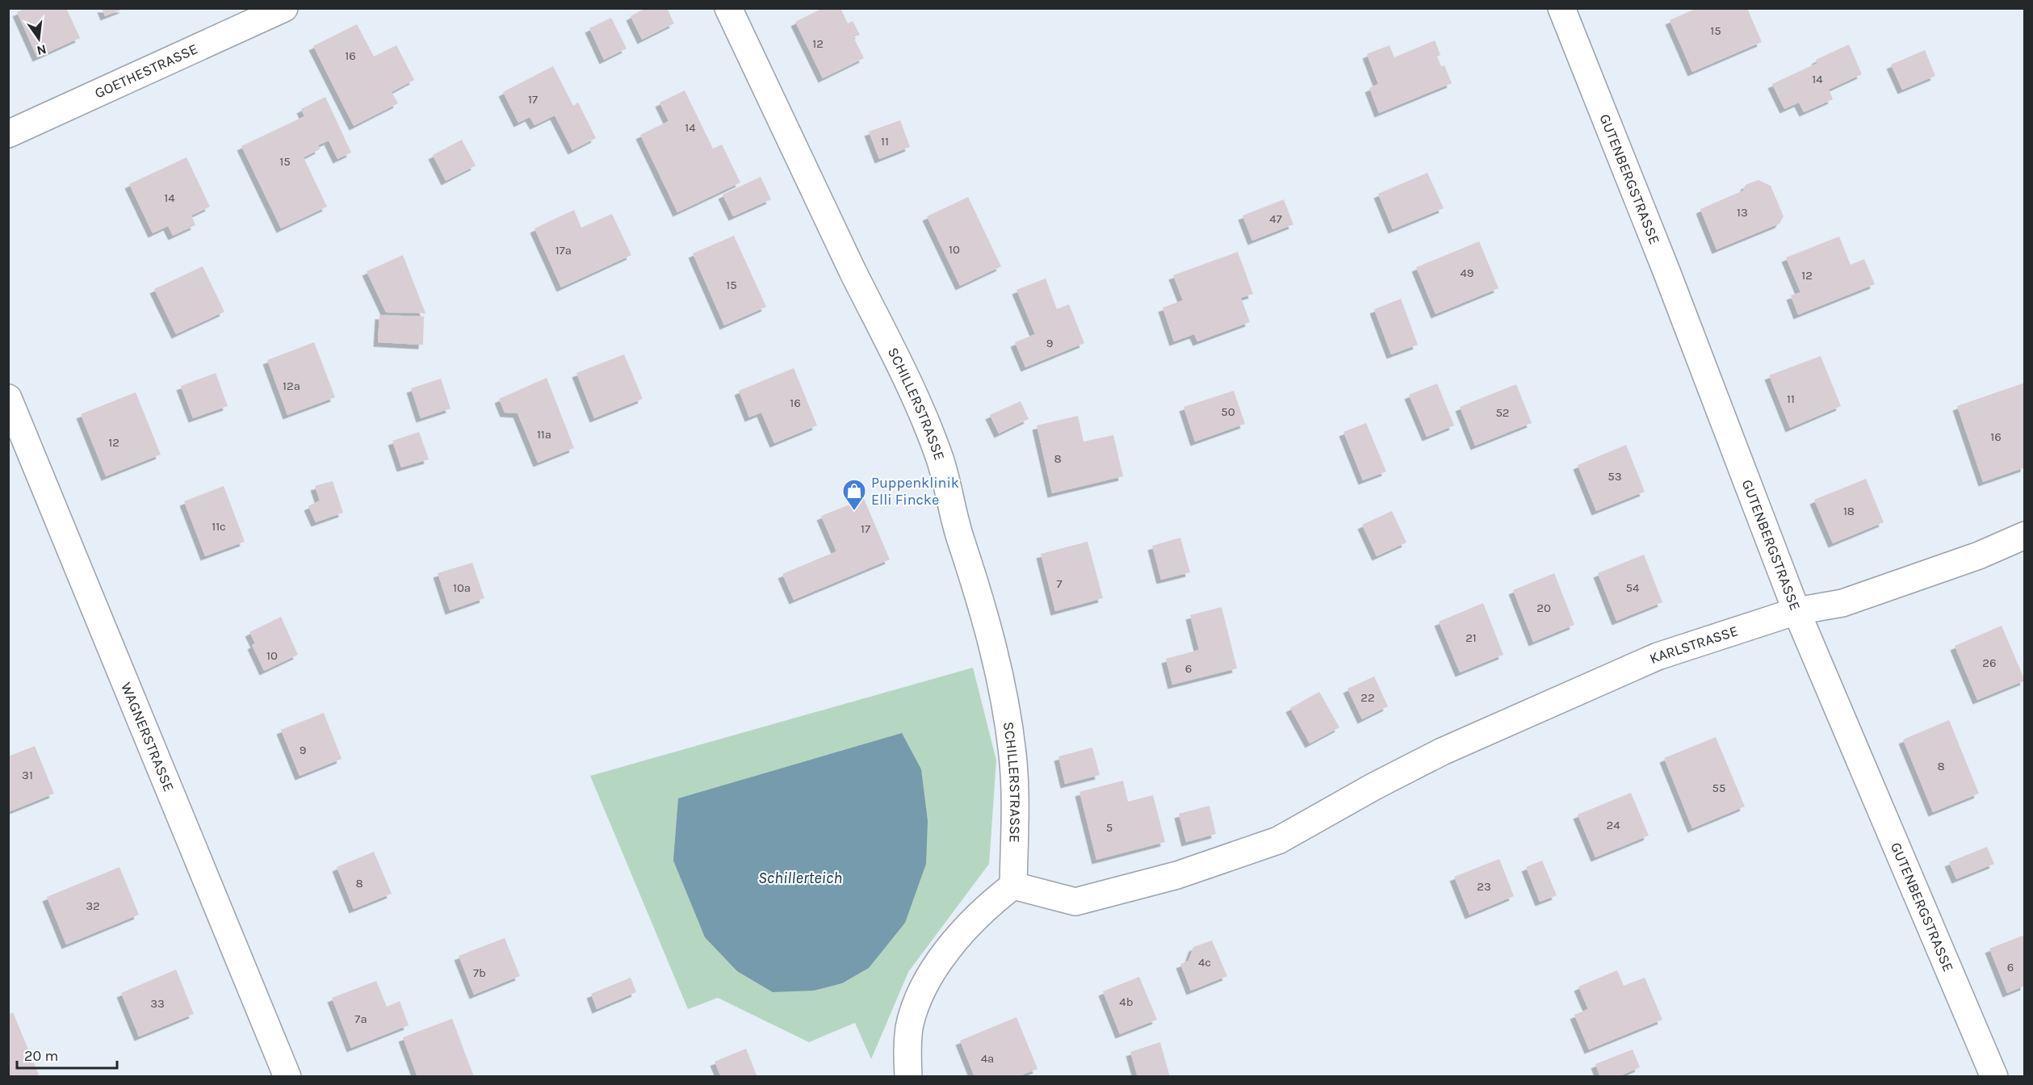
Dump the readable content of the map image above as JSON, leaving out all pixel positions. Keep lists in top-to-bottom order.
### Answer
{
  "streets": {
    "street": [
      "GOETHESTRASSE",
      "GUTENBERGSTRASSE",
      "SCHILLERSTRASSE",
      "KARLSTRASSE",
      "WAGNERSTRASSE"
    ]
  },
  "crossings": [
    ["GUTENBERGSTRASSE", "KARLSTRASSE"],
    ["SCHILLERSTRASSE", "KARLSTRASSE"]
  ],
  "water": ["Schillerteich"],
  "places": {
    "shop": ["Puppenklinik Elli Fincke"]
  },
  "house_numbers": [
    "15",
    "12",
    "16",
    "14",
    "17",
    "14",
    "11",
    "15",
    "14",
    "13",
    "47",
    "10",
    "17a",
    "49",
    "12",
    "15",
    "9",
    "12a",
    "11",
    "16",
    "50",
    "52",
    "11a",
    "16",
    "12",
    "8",
    "53",
    "18",
    "11c",
    "17",
    "7",
    "10a",
    "54",
    "20",
    "21",
    "10",
    "26",
    "6",
    "22",
    "9",
    "8",
    "31",
    "55",
    "24",
    "5",
    "8",
    "23",
    "32",
    "4c",
    "6",
    "7b",
    "4b",
    "33",
    "7a",
    "4a"
  ],
  "scale_bar": "20 m",
  "north": "bottom"
}
